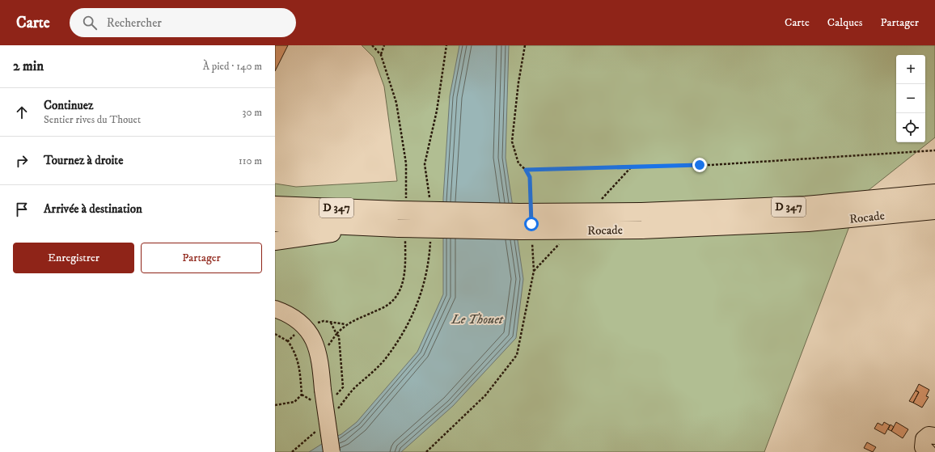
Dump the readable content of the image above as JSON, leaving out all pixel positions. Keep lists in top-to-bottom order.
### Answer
{
  "streets": {
    "highway": ["D 347", "Rocade"]
  },
  "water": ["Le Thouet"],
  "page": {
    "header": "Carte",
    "search": "Rechercher",
    "nav": ["Carte", "Calques", "Partager"],
    "heading": ["2 min", "À pied · 140 m"],
    "map_buttons": ["+", "−"],
    "list": [
      ["Continuez", "Sentier rives du Thouet", "30 m"],
      ["Tournez à droite", "110 m"],
      "Arrivée à destination"
    ],
    "buttons": ["Enregistrer", "Partager"]
  }
}
